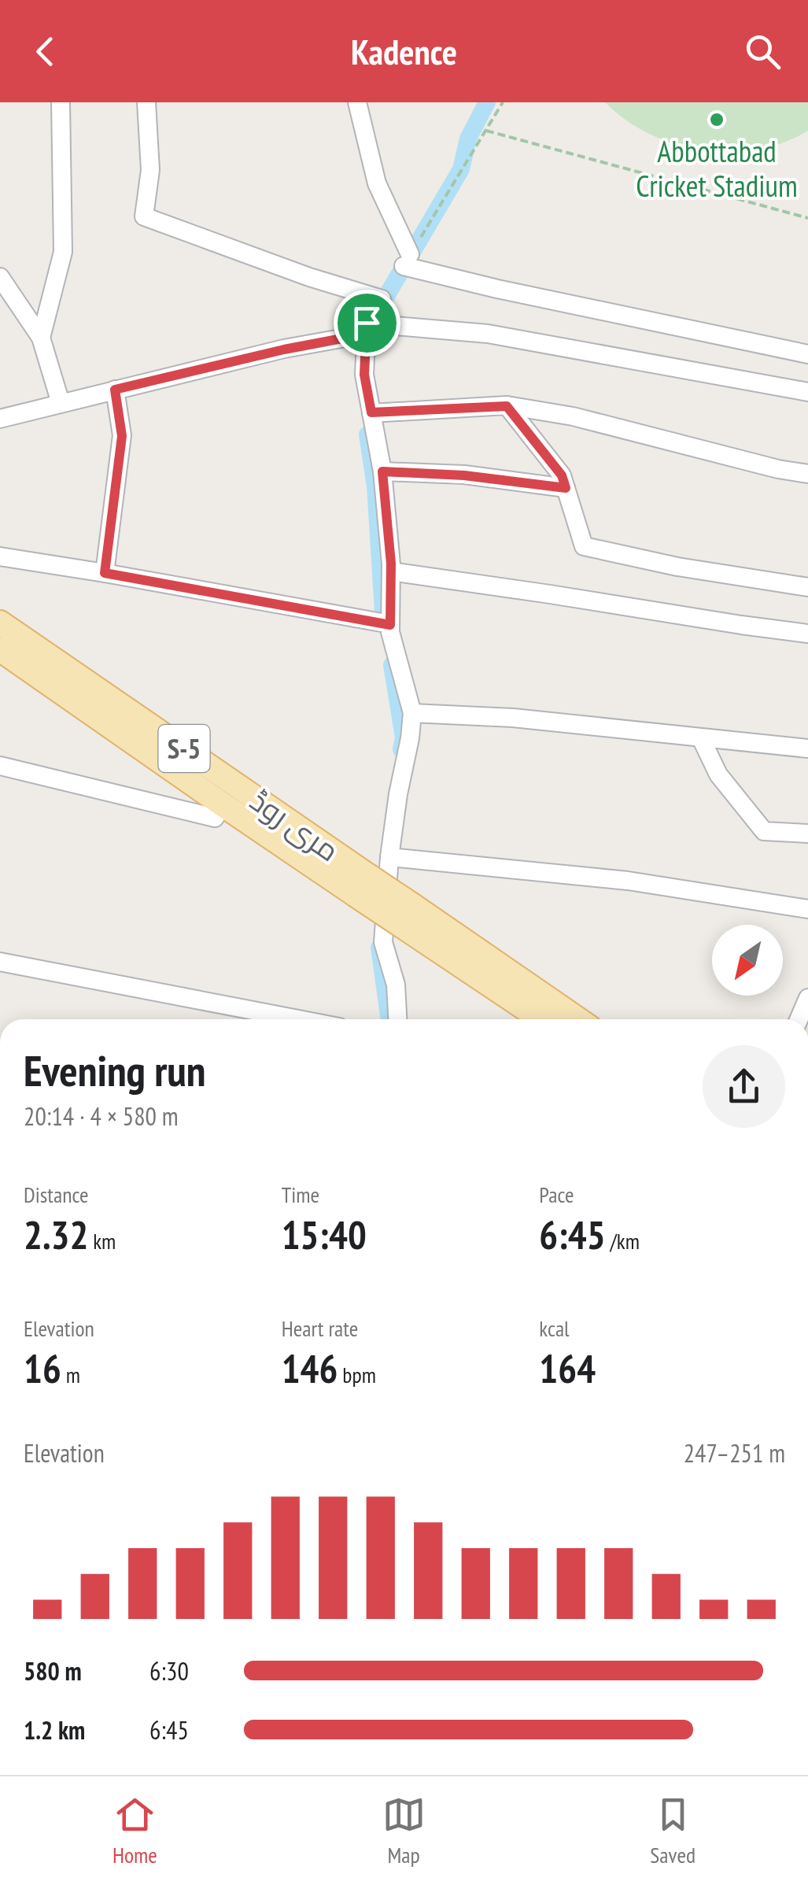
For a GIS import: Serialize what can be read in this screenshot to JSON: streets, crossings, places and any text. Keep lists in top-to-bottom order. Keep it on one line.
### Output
{"streets":{"main road":["S-5","مری روڈ"]},"places":["Abbottabad Cricket Stadium"],"north":"bottom left","page":{"header":"Kadence","heading":["Evening run","20:14 · 4 × 580 m"],"stats":[["Distance","2.32 km"],["Time","15:40"],["Pace","6:45 /km"],["Elevation","16 m"],["Heart rate","146 bpm"],["kcal","164"]],"chart":["Elevation","247–251 m"],"list":[{"name":"580 m","note":"6:30"},{"name":"1.2 km","note":"6:45"}],"tabs":["Home","Map","Saved"]}}
